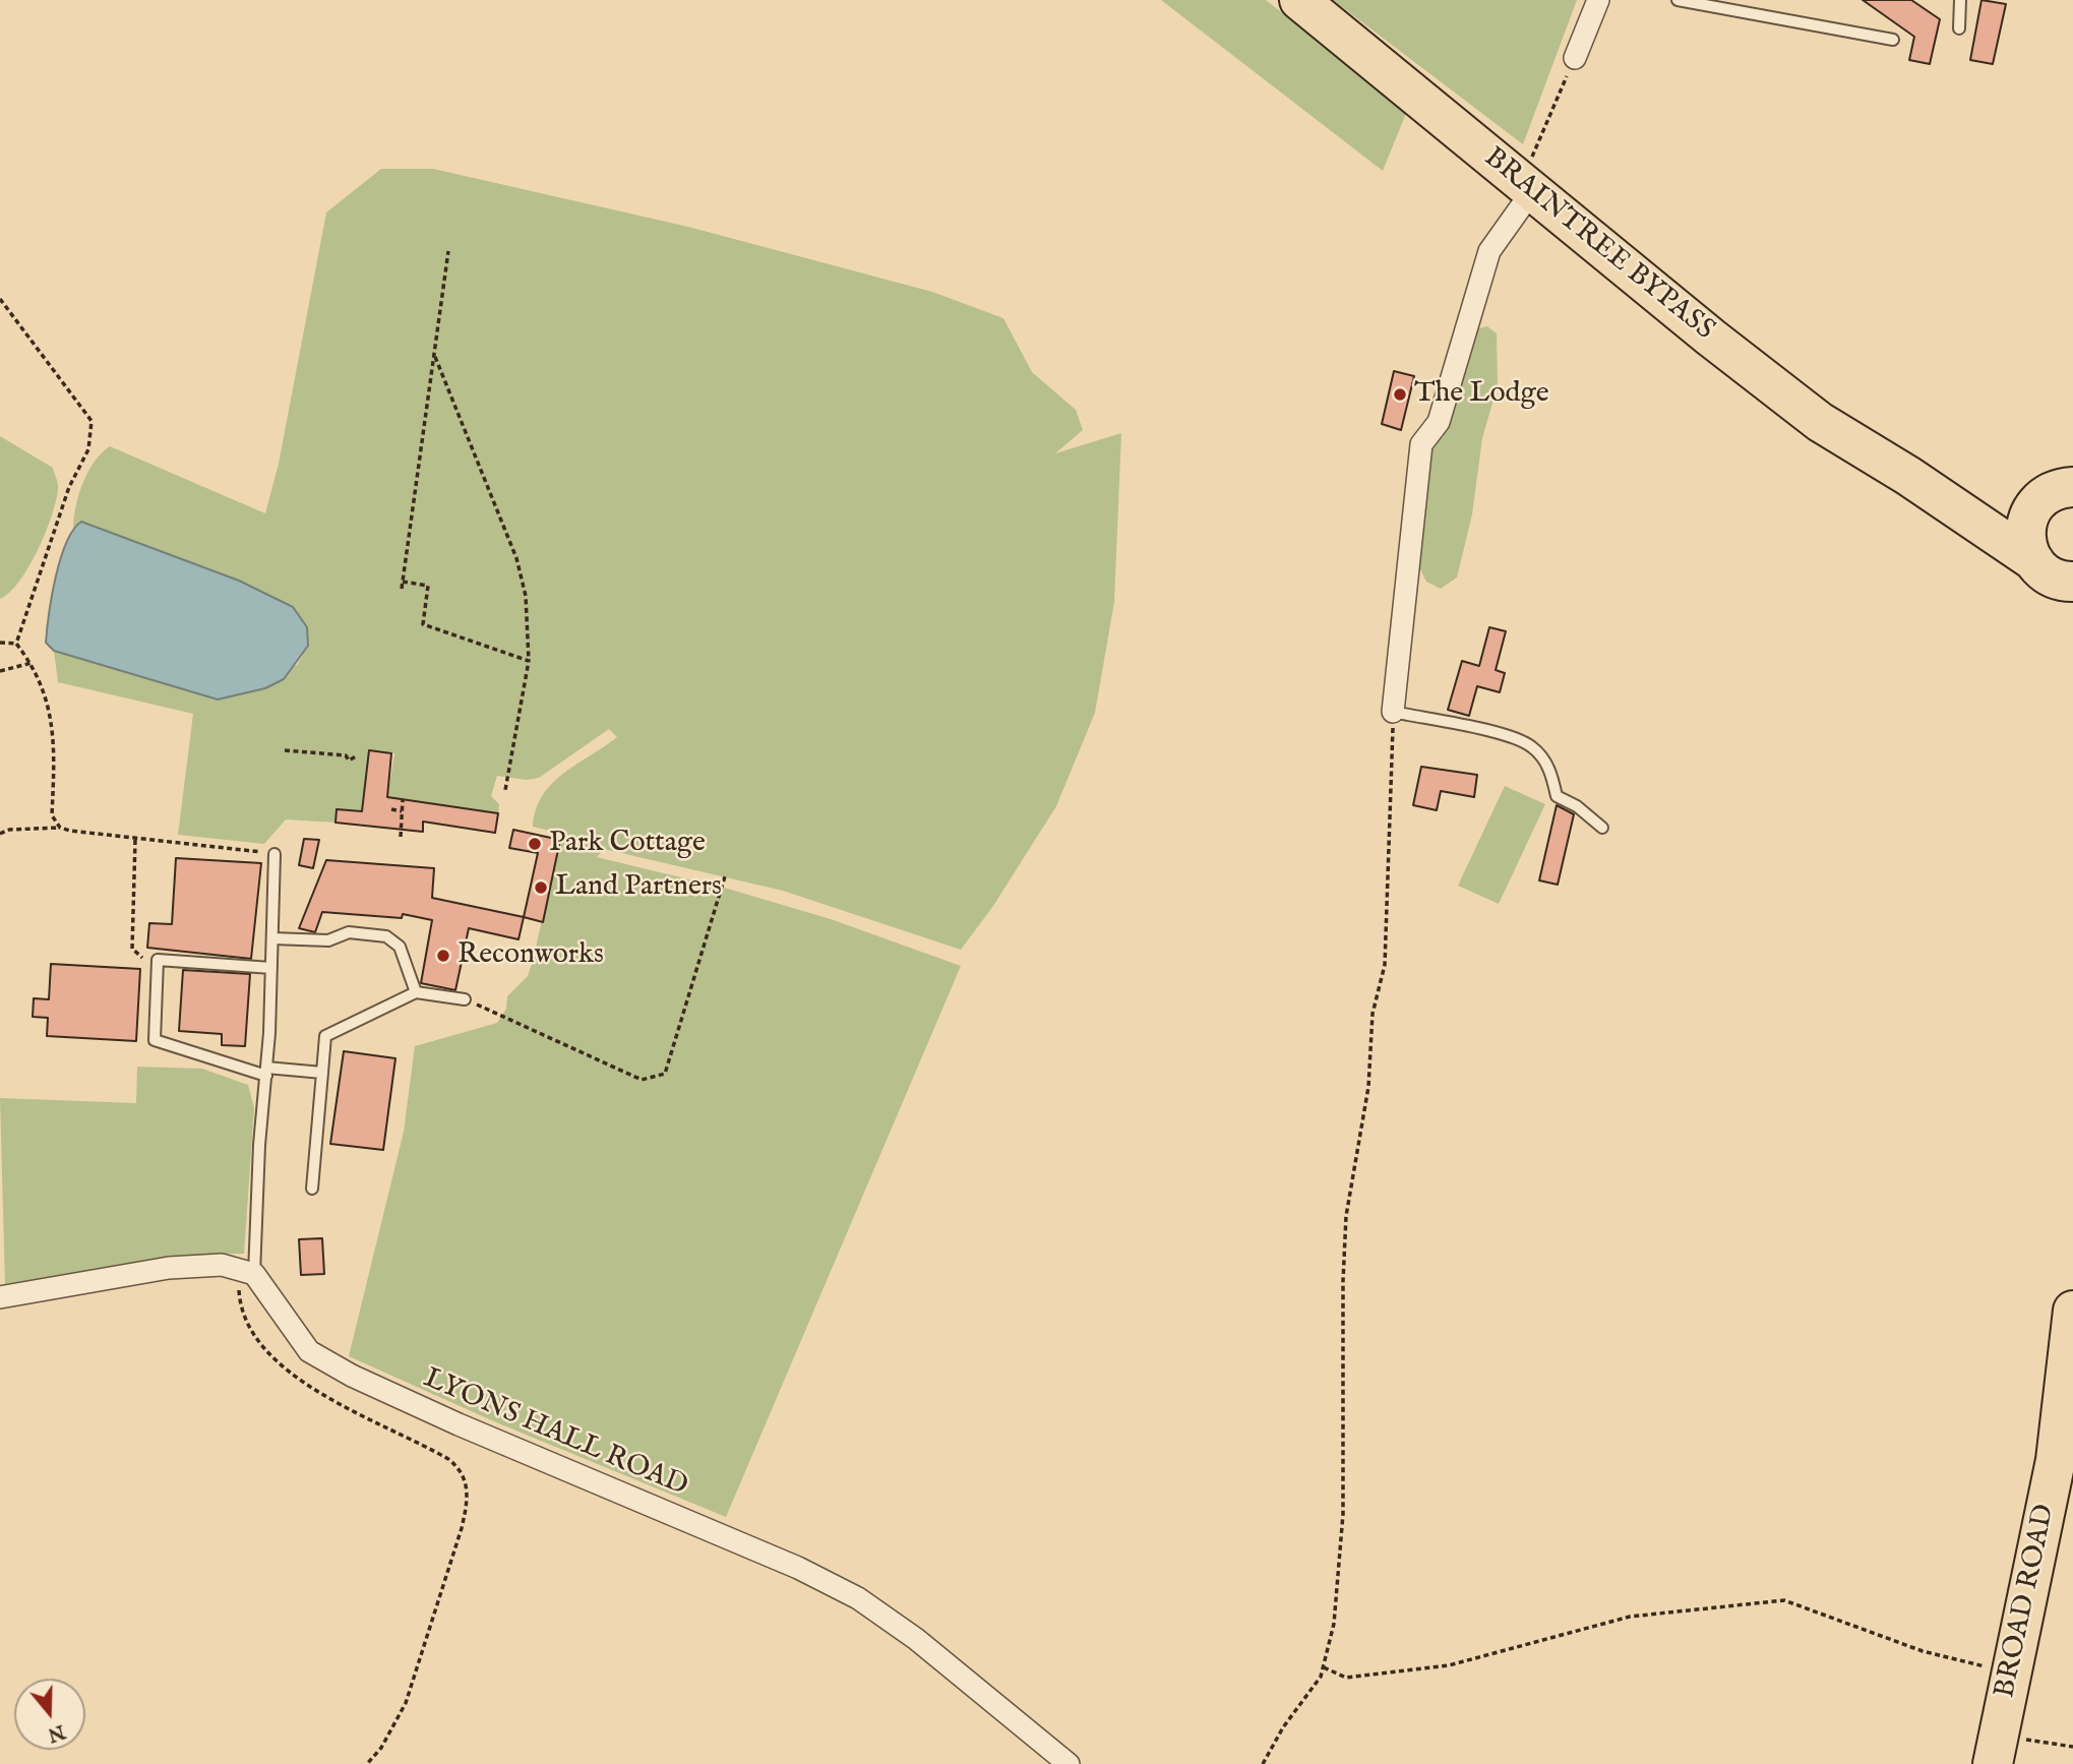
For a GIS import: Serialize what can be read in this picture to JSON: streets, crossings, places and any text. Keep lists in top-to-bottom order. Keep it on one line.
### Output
{"streets":{"highway":["BRAINTREE BYPASS","BROAD ROAD"],"street":["LYONS HALL ROAD"]},"places":["The Lodge","Park Cottage","Land Partners","Reconworks"],"north":"bottom"}
